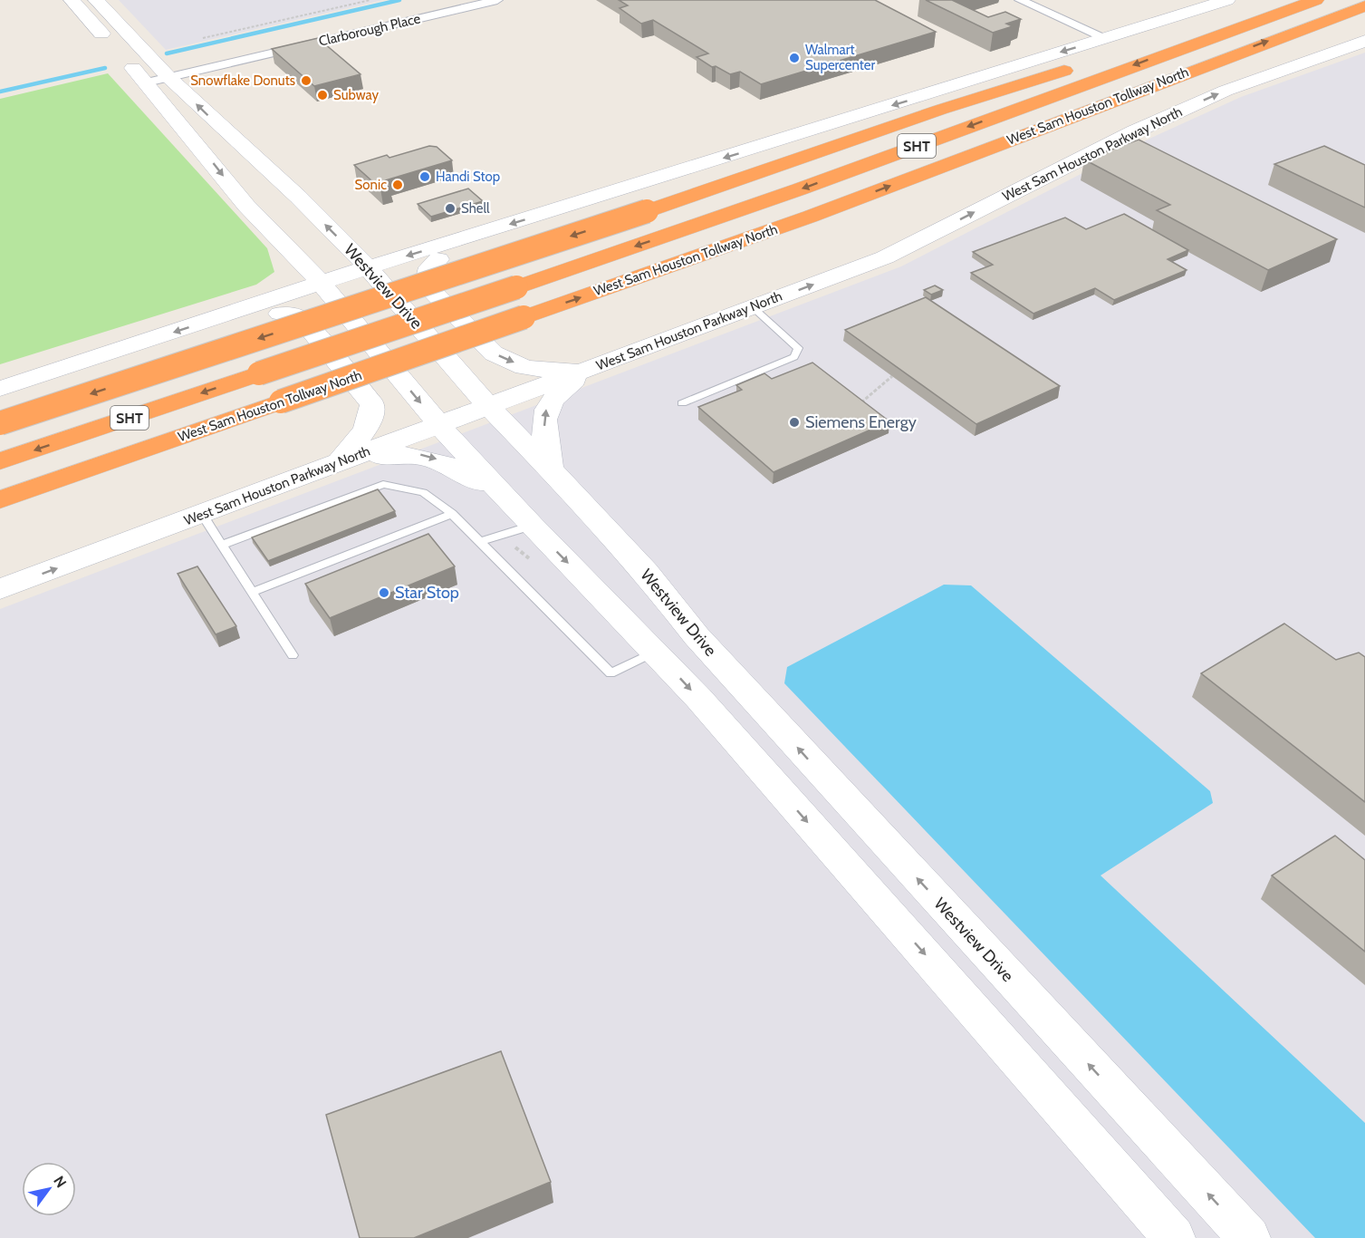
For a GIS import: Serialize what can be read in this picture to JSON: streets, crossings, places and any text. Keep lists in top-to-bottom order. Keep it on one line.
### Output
{"streets":{"highway":["West Sam Houston Tollway North","SHT"],"main road":["West Sam Houston Parkway North","Westview Drive"],"street":["Clarborough Place"]},"crossings":[["Clarborough Place","Westview Drive"],["West Sam Houston Parkway North","Westview Drive"]],"places":["Walmart Supercenter","Snowflake Donuts","Subway","Handi Stop","Sonic","Shell","Siemens Energy","Star Stop"],"north":"top right"}
